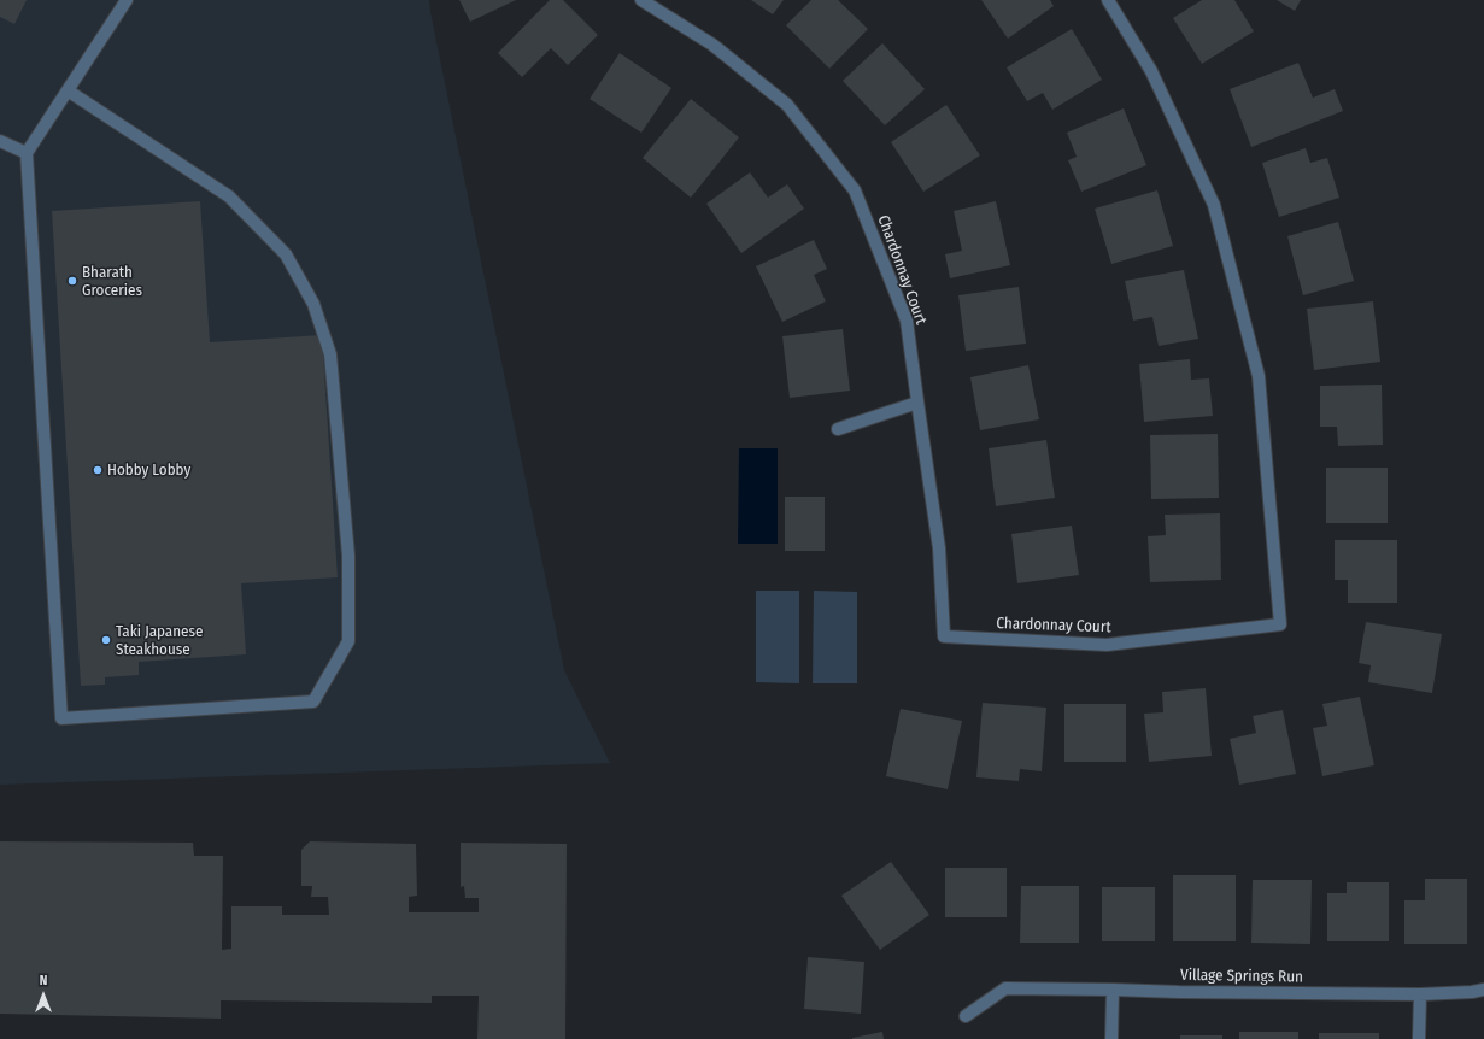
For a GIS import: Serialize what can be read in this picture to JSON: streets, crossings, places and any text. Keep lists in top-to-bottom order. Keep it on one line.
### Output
{"streets":{"street":["Chardonnay Court","Village Springs Run"]},"places":["Bharath Groceries","Hobby Lobby","Taki Japanese Steakhouse"],"north":"top"}
